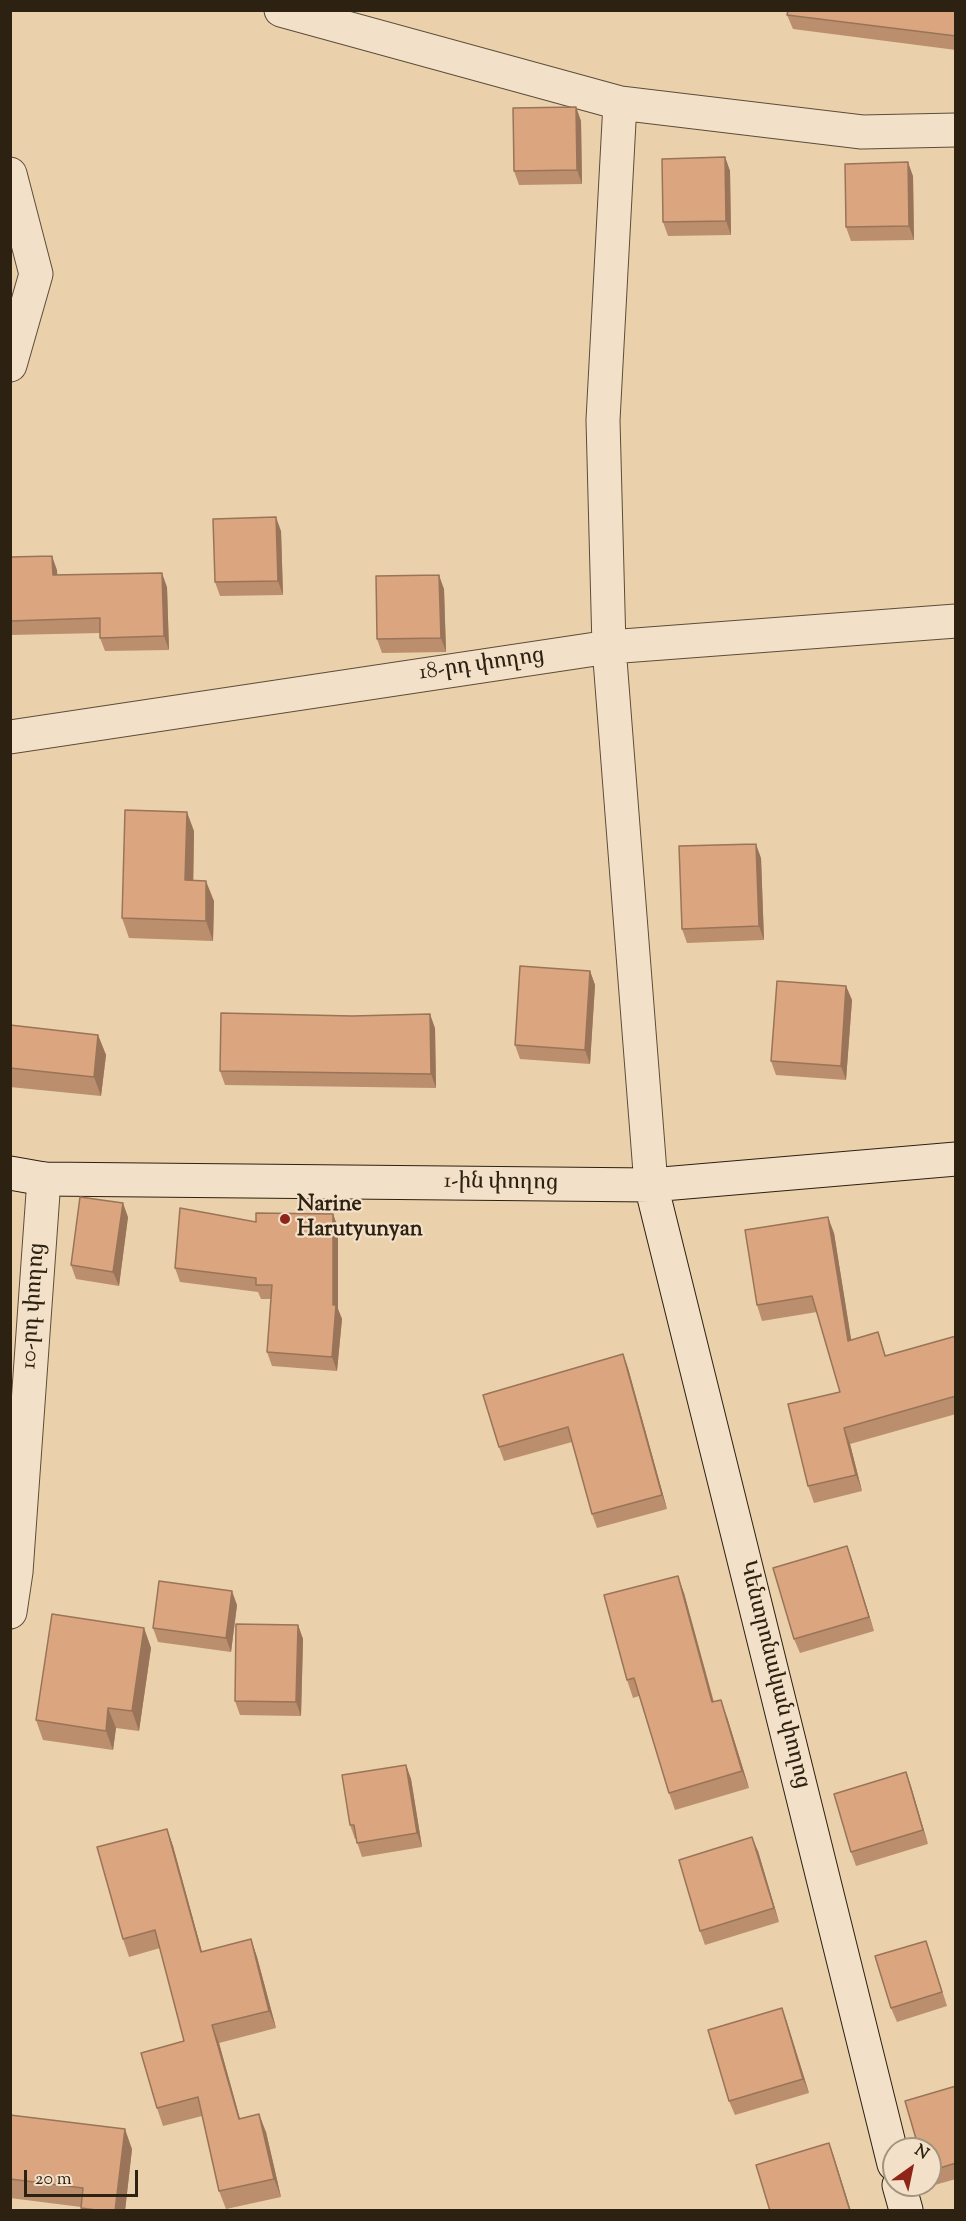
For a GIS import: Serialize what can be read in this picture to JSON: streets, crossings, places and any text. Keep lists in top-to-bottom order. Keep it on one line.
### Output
{"streets":{"street":["18-րդ փողոց","1-ին փողոց","10-րդ փողոց","Կենտրոնական փողոց"]},"crossings":[["18-րդ փողոց","Կենտրոնական փողոց"],["1-ին փողոց","10-րդ փողոց"],["1-ին փողոց","Կենտրոնական փողոց"]],"places":["Narine Harutyunyan"],"scale_bar":"20 m","north":"top right"}
